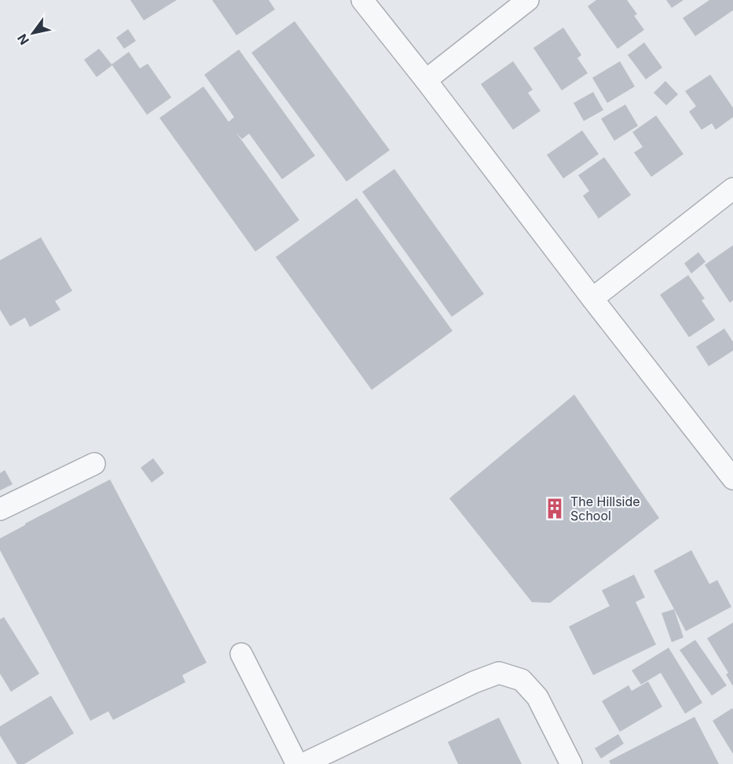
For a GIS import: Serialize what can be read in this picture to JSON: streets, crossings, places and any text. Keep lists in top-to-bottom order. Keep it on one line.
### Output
{"places":{"building":["The Hillside School"]},"north":"bottom left"}
